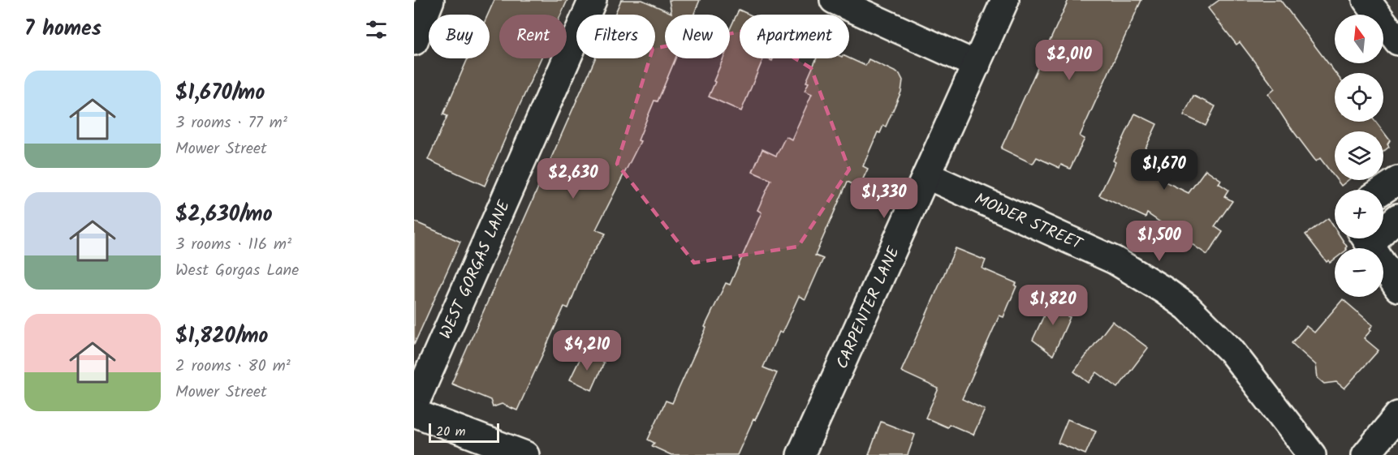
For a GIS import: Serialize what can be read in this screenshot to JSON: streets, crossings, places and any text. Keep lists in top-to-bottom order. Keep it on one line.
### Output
{"streets":{"street":["MOWER STREET","WEST GORGAS LANE","CARPENTER LANE"]},"crossings":[["MOWER STREET","CARPENTER LANE"]],"scale_bar":"20 m","north":"top","page":{"heading":"7 homes","map_buttons":["+","−"],"chip":["Buy","Rent","Filters","New","Apartment"],"price":["$2,010","$1,670","$2,630","$1,330","$1,500","$1,820","$4,210"],"list":[{"name":"$1,670/mo","note":"3 rooms · 77 m² · Mower Street"},{"name":"$2,630/mo","note":"3 rooms · 116 m² · West Gorgas Lane"},{"name":"$1,820/mo","note":"2 rooms · 80 m² · Mower Street"}],"scale":"20 m"}}
